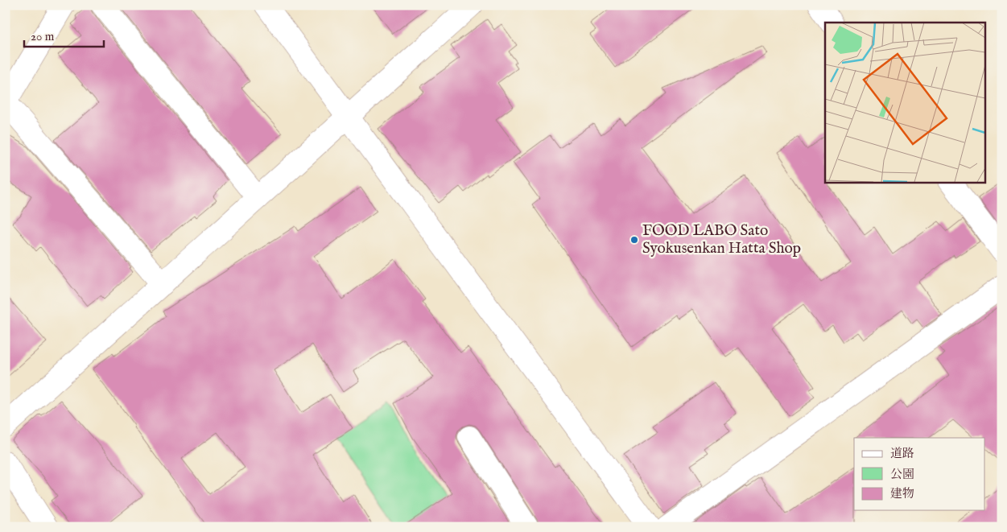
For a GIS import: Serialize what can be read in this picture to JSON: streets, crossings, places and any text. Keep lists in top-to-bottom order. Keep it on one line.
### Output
{"places":["FOOD LABO Sato Syokusenkan Hatta Shop"],"legend":["道路","公園","建物"],"scale_bar":"20 m"}
